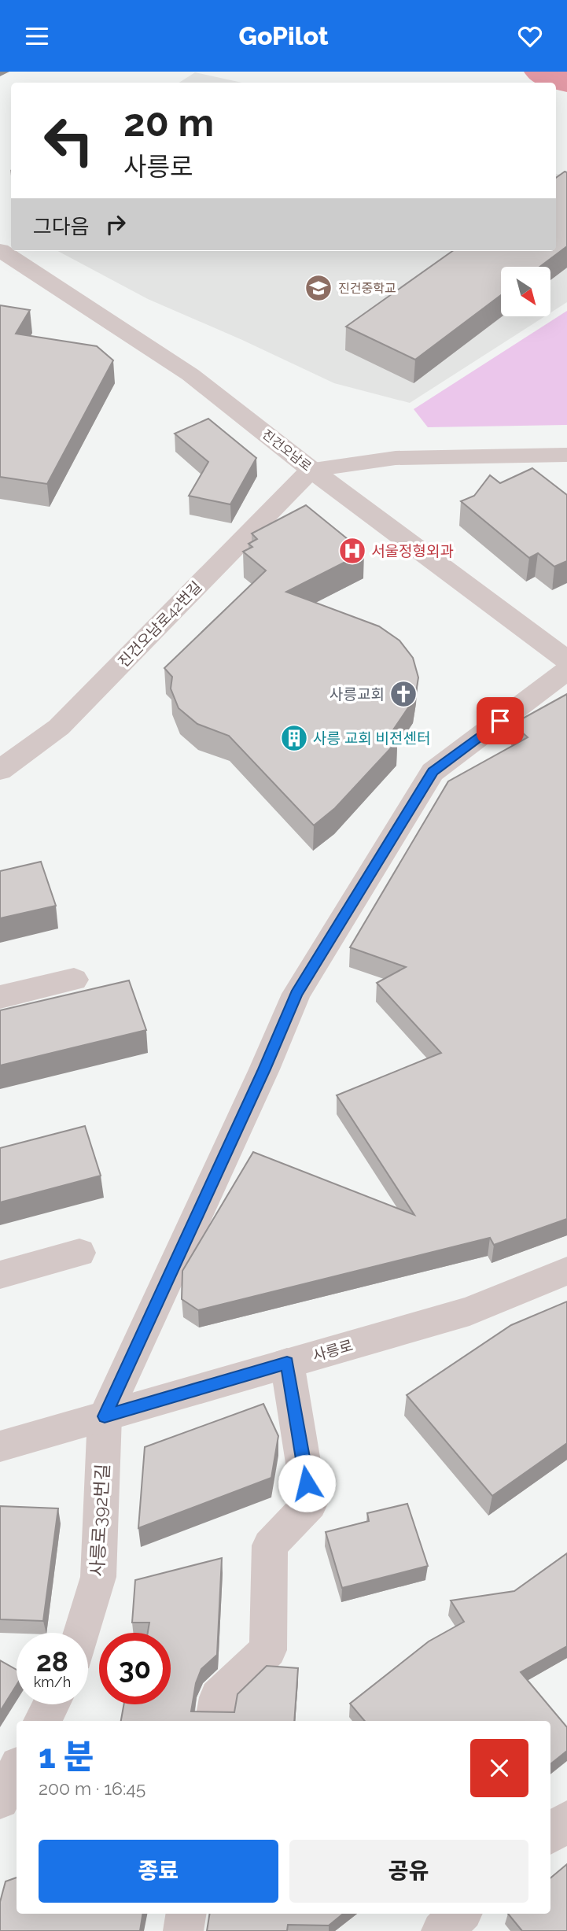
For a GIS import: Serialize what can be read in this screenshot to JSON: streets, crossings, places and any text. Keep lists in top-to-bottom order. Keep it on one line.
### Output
{"streets":{"street":["진건오남로","진건오남로42번길","사릉로","사릉로392번길"]},"crossings":[["진건오남로","진건오남로42번길"],["사릉로","사릉로392번길"]],"places":{"school or university":["진건중학교"],"hospital":["서울정형외과"],"church":["사릉교회"],"building":["사릉 교회 비전센터"]},"north":"bottom right","page":{"header":"GoPilot","turn":["20 m","사릉로"],"then":"그다음","speed":"28 km/h","limit":"30","heading":["1 분","200 m · 16:45"],"buttons":["종료","공유"]}}
